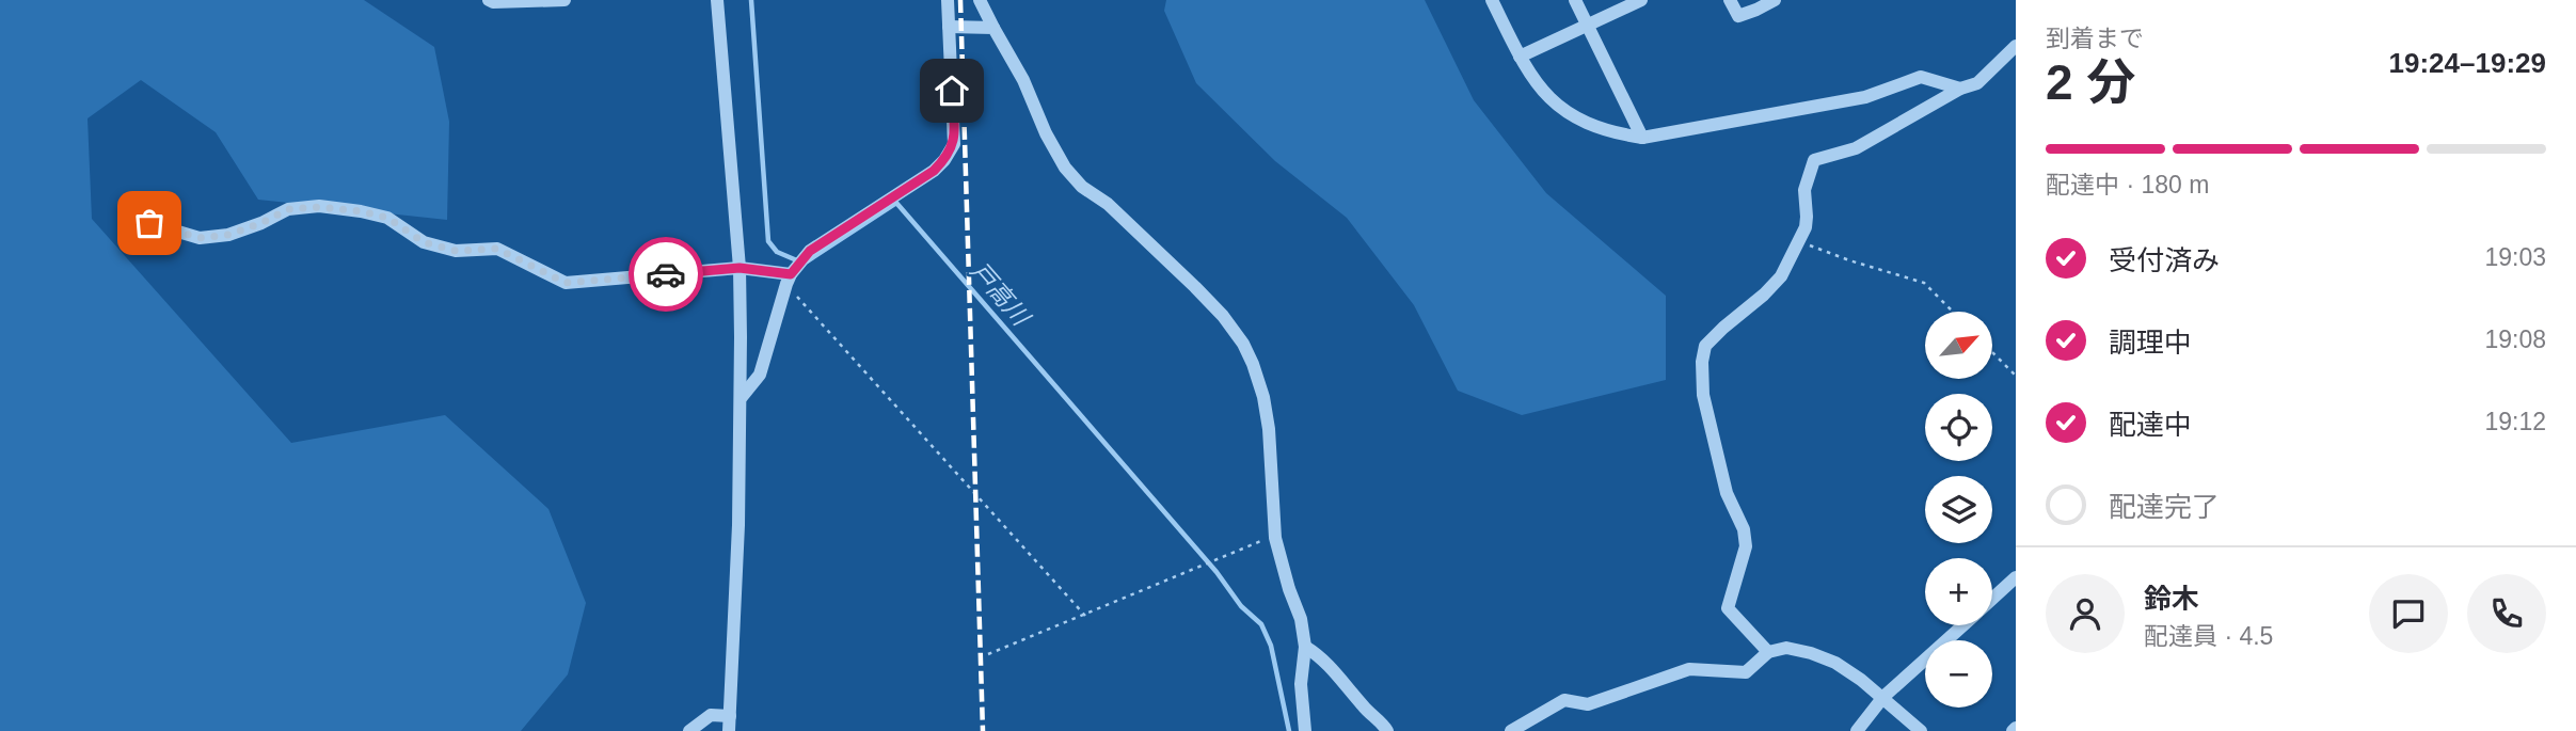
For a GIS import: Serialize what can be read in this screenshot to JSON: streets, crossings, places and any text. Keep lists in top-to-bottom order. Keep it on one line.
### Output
{"water":["戸高川"],"north":"top right","page":{"heading":["2 分","到着まで","19:24–19:29"],"panel":["鈴木","配達員 · 4.5"],"bar":"配達中 · 180 m","list":[["受付済み","19:03"],["調理中","19:08"],["配達中","19:12"],"配達完了"],"map_buttons":["+","−"]}}
